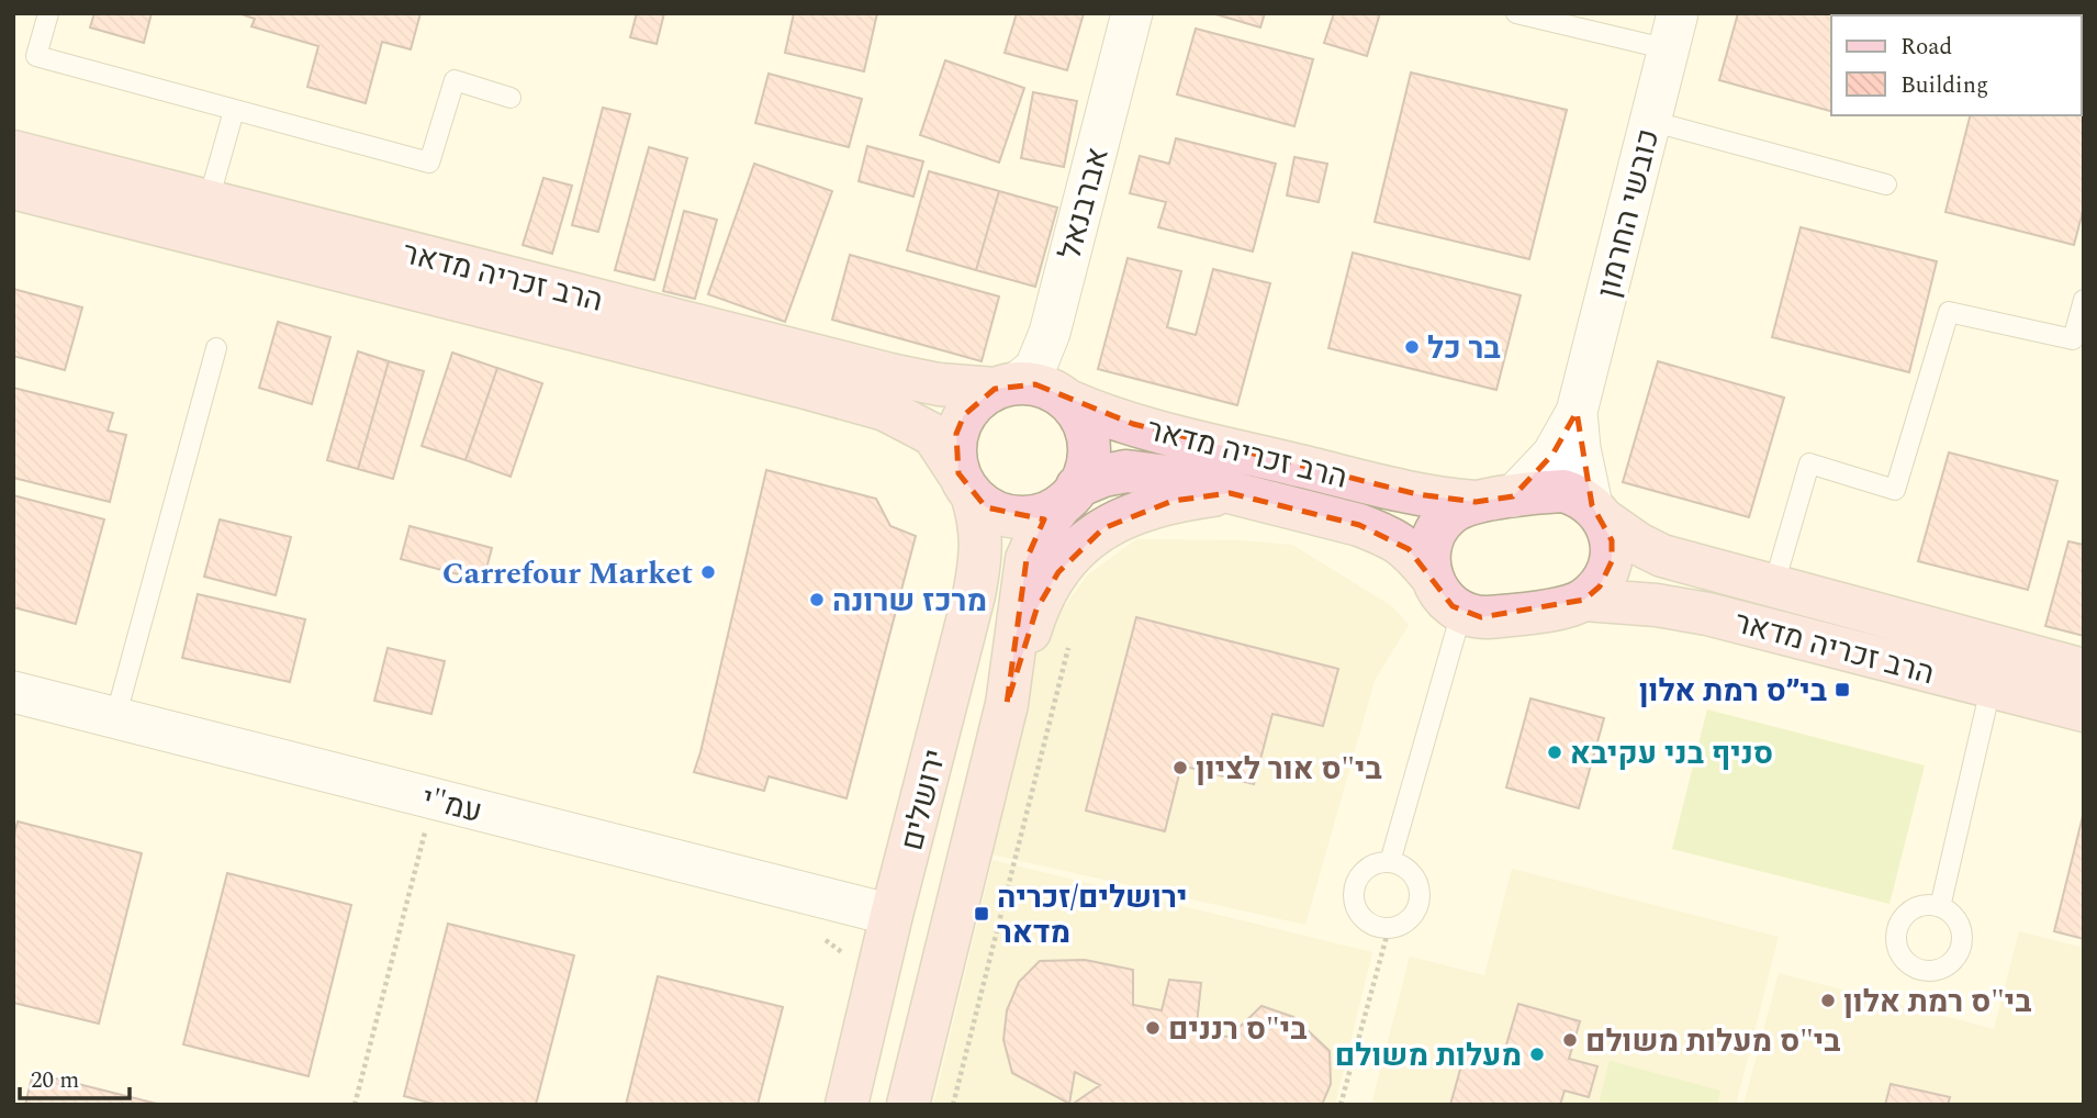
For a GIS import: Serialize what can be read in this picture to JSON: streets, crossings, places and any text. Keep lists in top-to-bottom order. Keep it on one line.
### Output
{"streets":{"street":["אברבנאל","כובשי החרמון","הרב זכריה מדאר","ירושלים","עמ\"י"]},"crossings":[["אברבנאל","הרב זכריה מדאר"],["אברבנאל","ירושלים"],["כובשי החרמון","הרב זכריה מדאר"],["הרב זכריה מדאר","ירושלים"],["ירושלים","עמ\"י"]],"places":{"other":["בר כל","Carrefour Market","מרכז שרונה","סניף בני עקיבא","בי\"ס אור לציון","בי\"ס רמת אלון","בי\"ס רננים","בי\"ס מעלות משולם","מעלות משולם"],"transit":["בי״ס רמת אלון","ירושלים/זכריה מדאר"]},"legend":["Road","Building"],"scale_bar":"20 m"}
